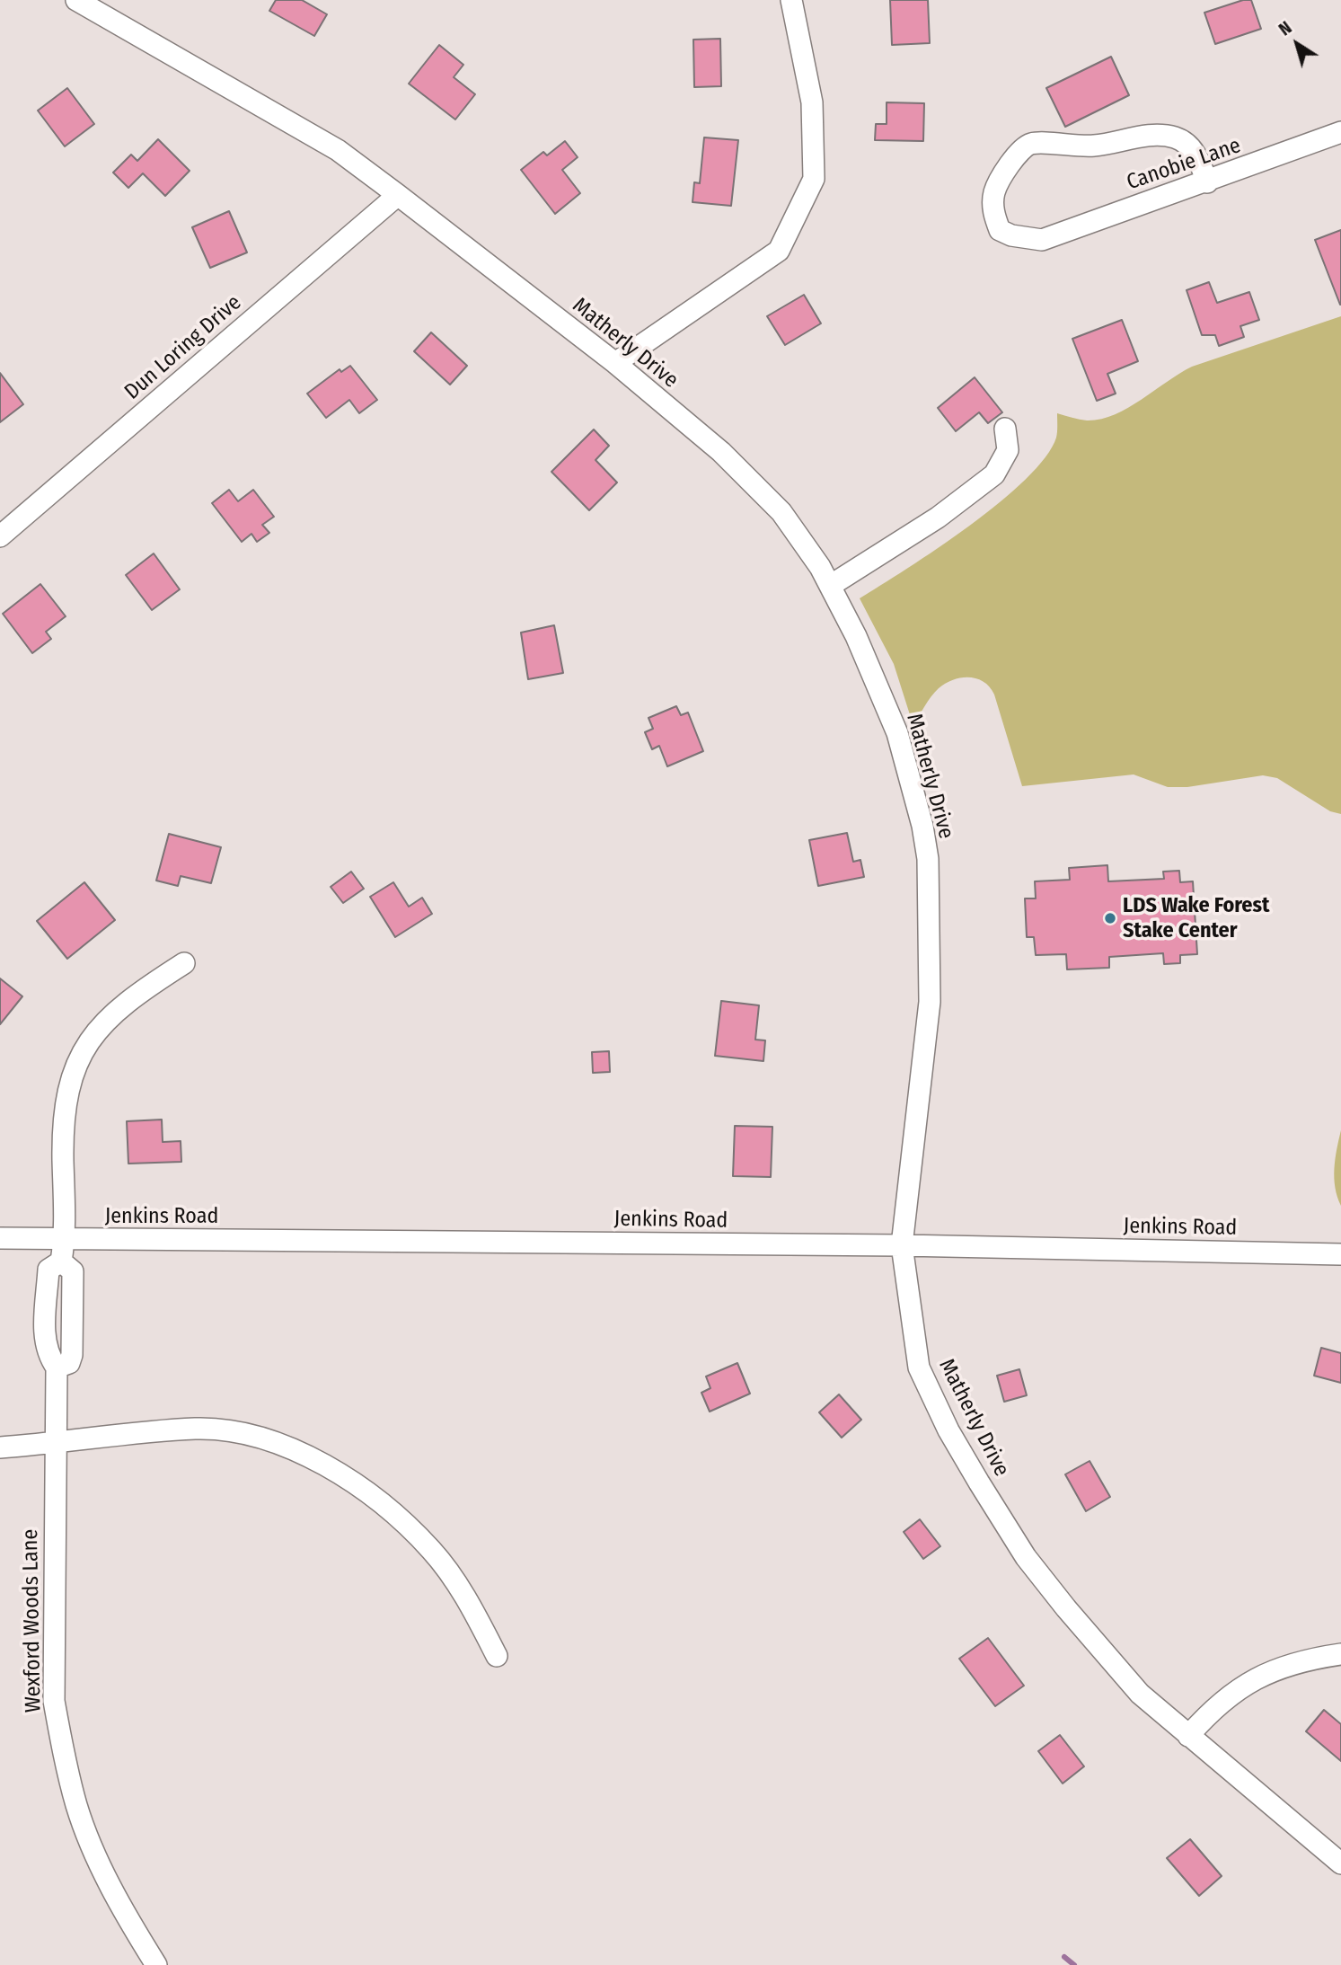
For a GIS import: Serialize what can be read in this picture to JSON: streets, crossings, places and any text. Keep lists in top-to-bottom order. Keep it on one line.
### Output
{"streets":{"street":["Canobie Lane","Matherly Drive","Dun Loring Drive","Jenkins Road","Wexford Woods Lane"]},"crossings":[["Matherly Drive","Dun Loring Drive"],["Matherly Drive","Jenkins Road"],["Jenkins Road","Wexford Woods Lane"]],"places":["LDS Wake Forest Stake Center"],"north":"top left"}
